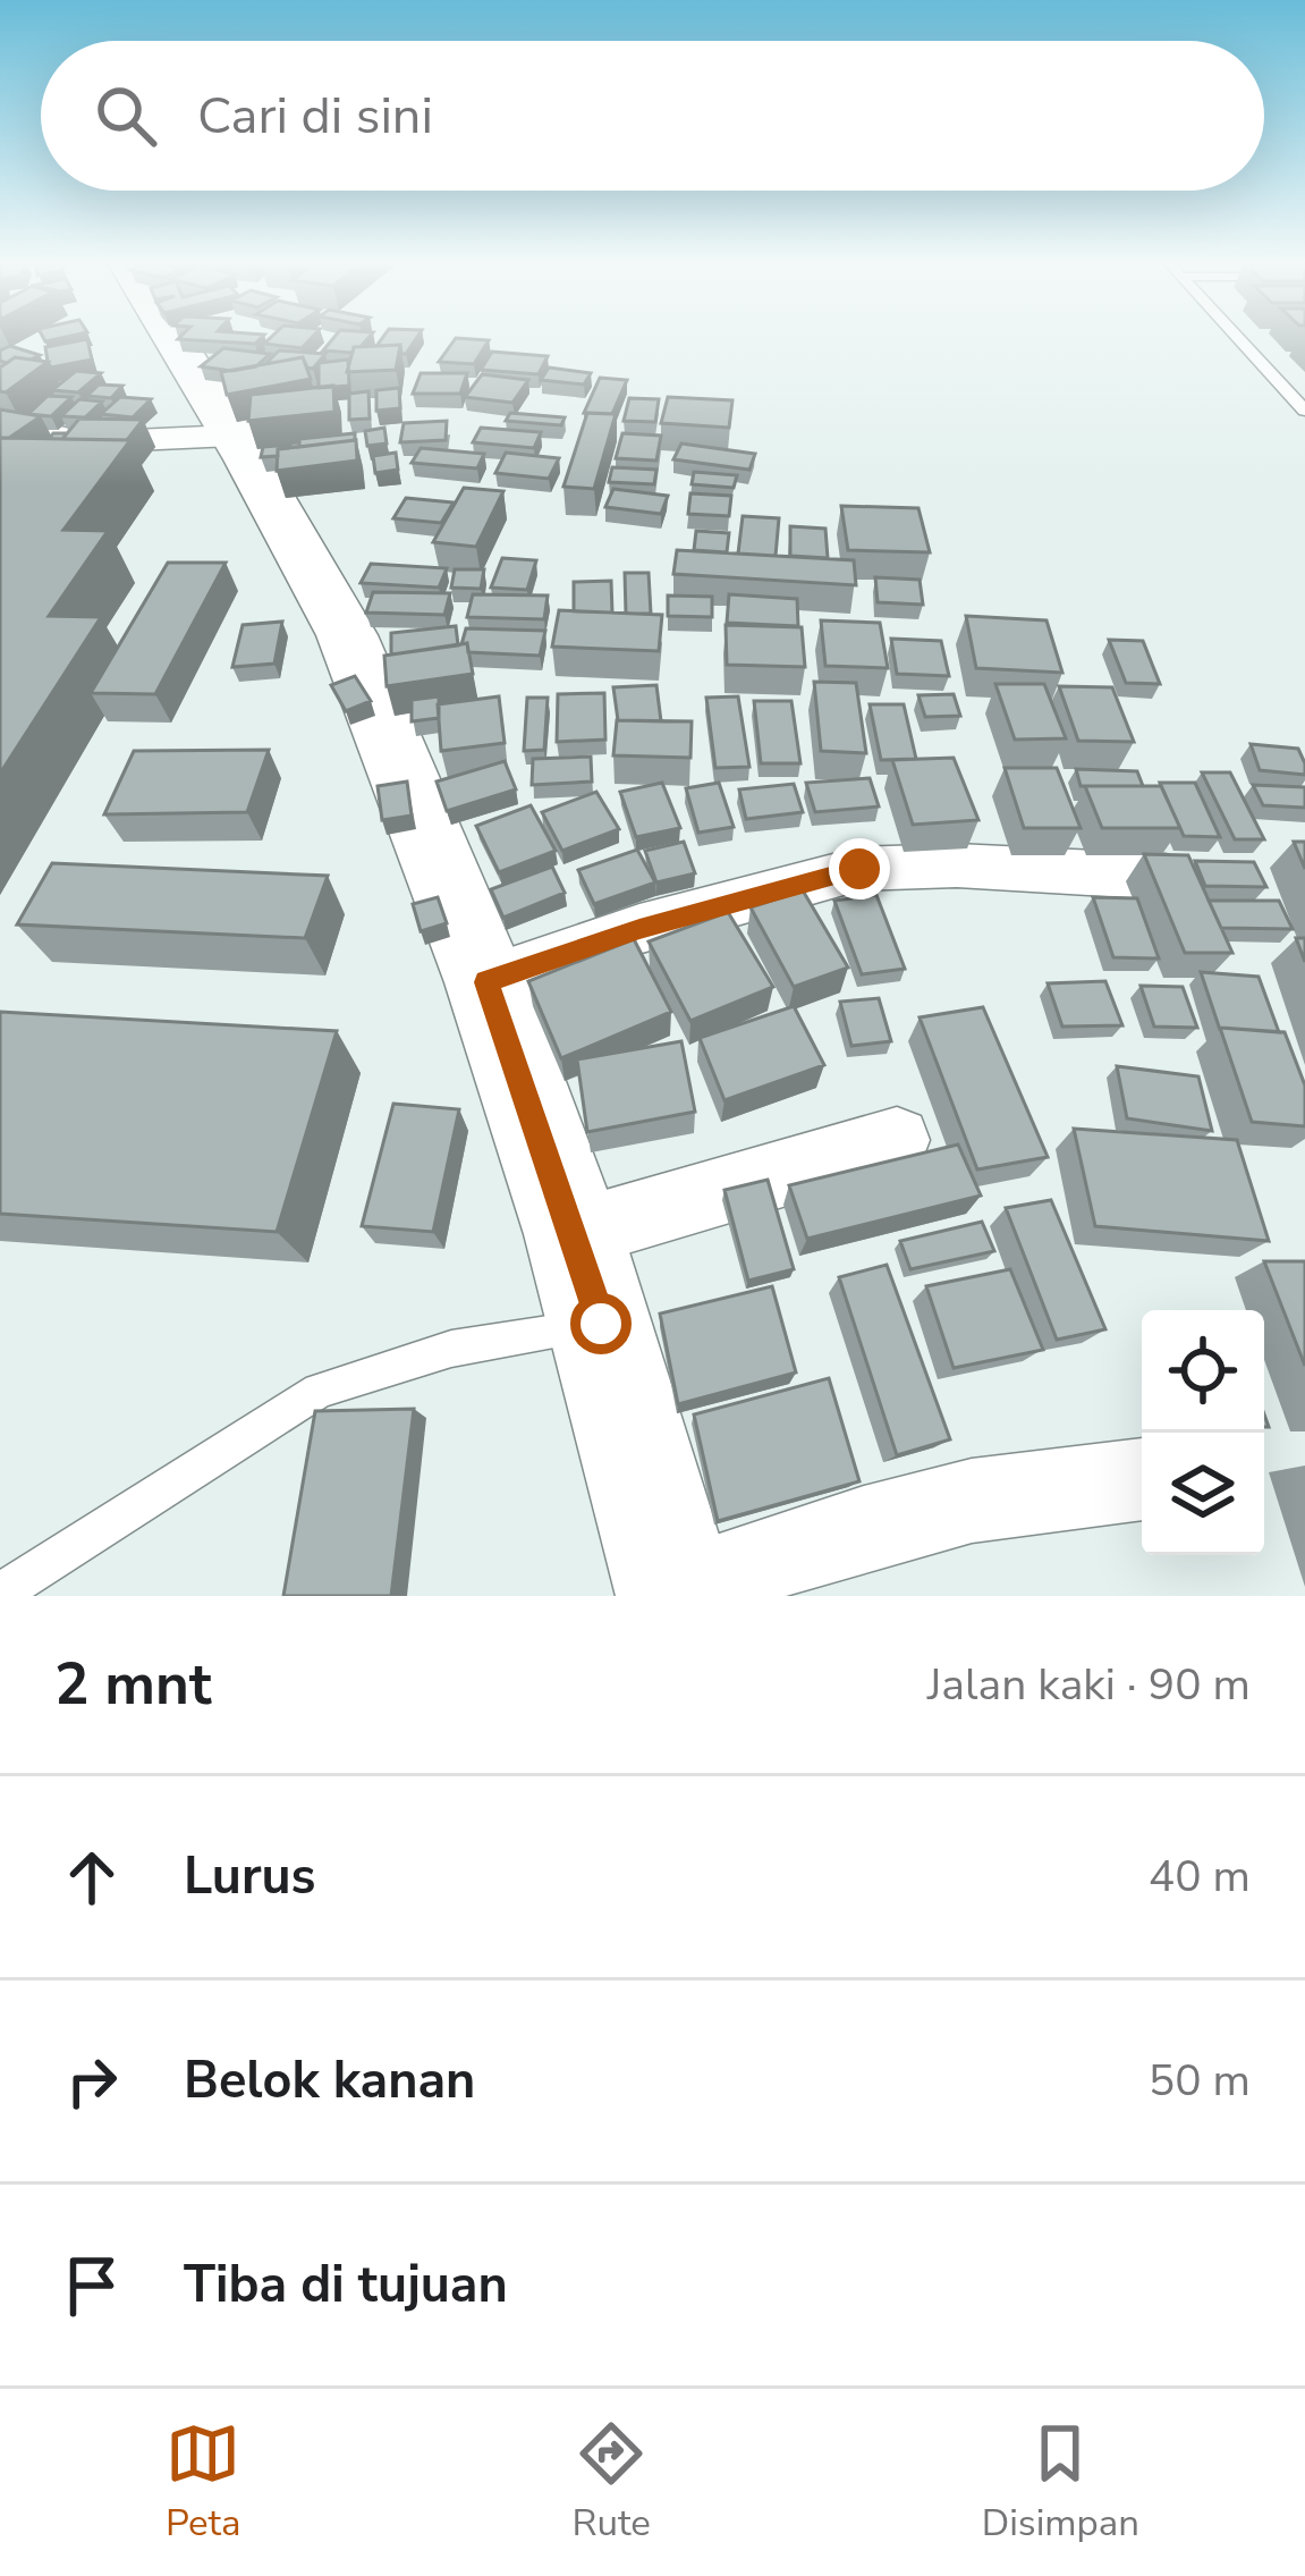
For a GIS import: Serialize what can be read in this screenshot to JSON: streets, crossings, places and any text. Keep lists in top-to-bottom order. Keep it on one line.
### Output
{"page":{"search":"Cari di sini","heading":["2 mnt","Jalan kaki · 90 m"],"list":[["Lurus","40 m"],["Belok kanan","50 m"],"Tiba di tujuan"],"nav":["Peta","Rute","Disimpan"]}}
